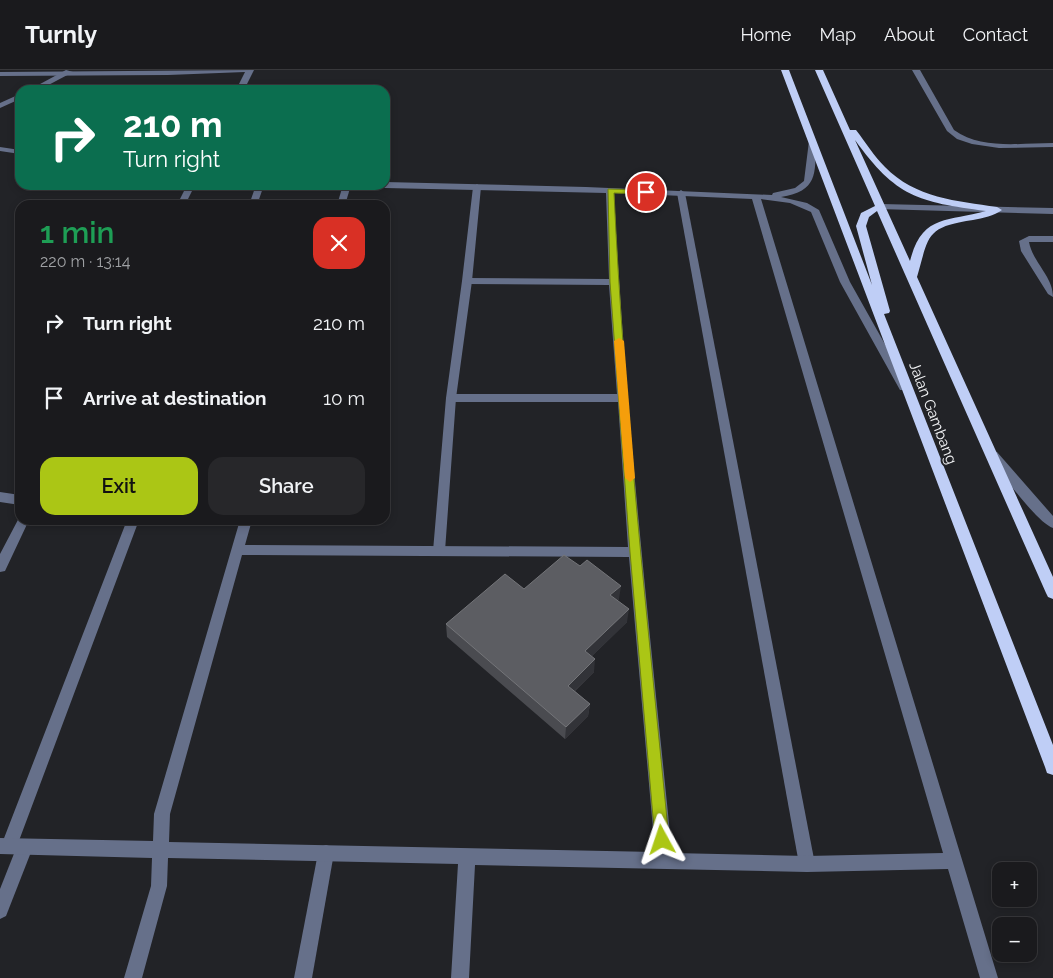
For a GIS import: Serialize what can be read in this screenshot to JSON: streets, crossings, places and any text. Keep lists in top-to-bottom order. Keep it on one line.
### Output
{"streets":{"highway":["Jalan Gambang"]},"page":{"header":"Turnly","nav":["Home","Map","About","Contact"],"turn":["210 m","Turn right"],"heading":["1 min","220 m · 13:14"],"list":[{"name":"Turn right","value":"210 m"},{"name":"Arrive at destination","value":"10 m"}],"buttons":["Exit","Share"],"map_buttons":["+","−"]}}
